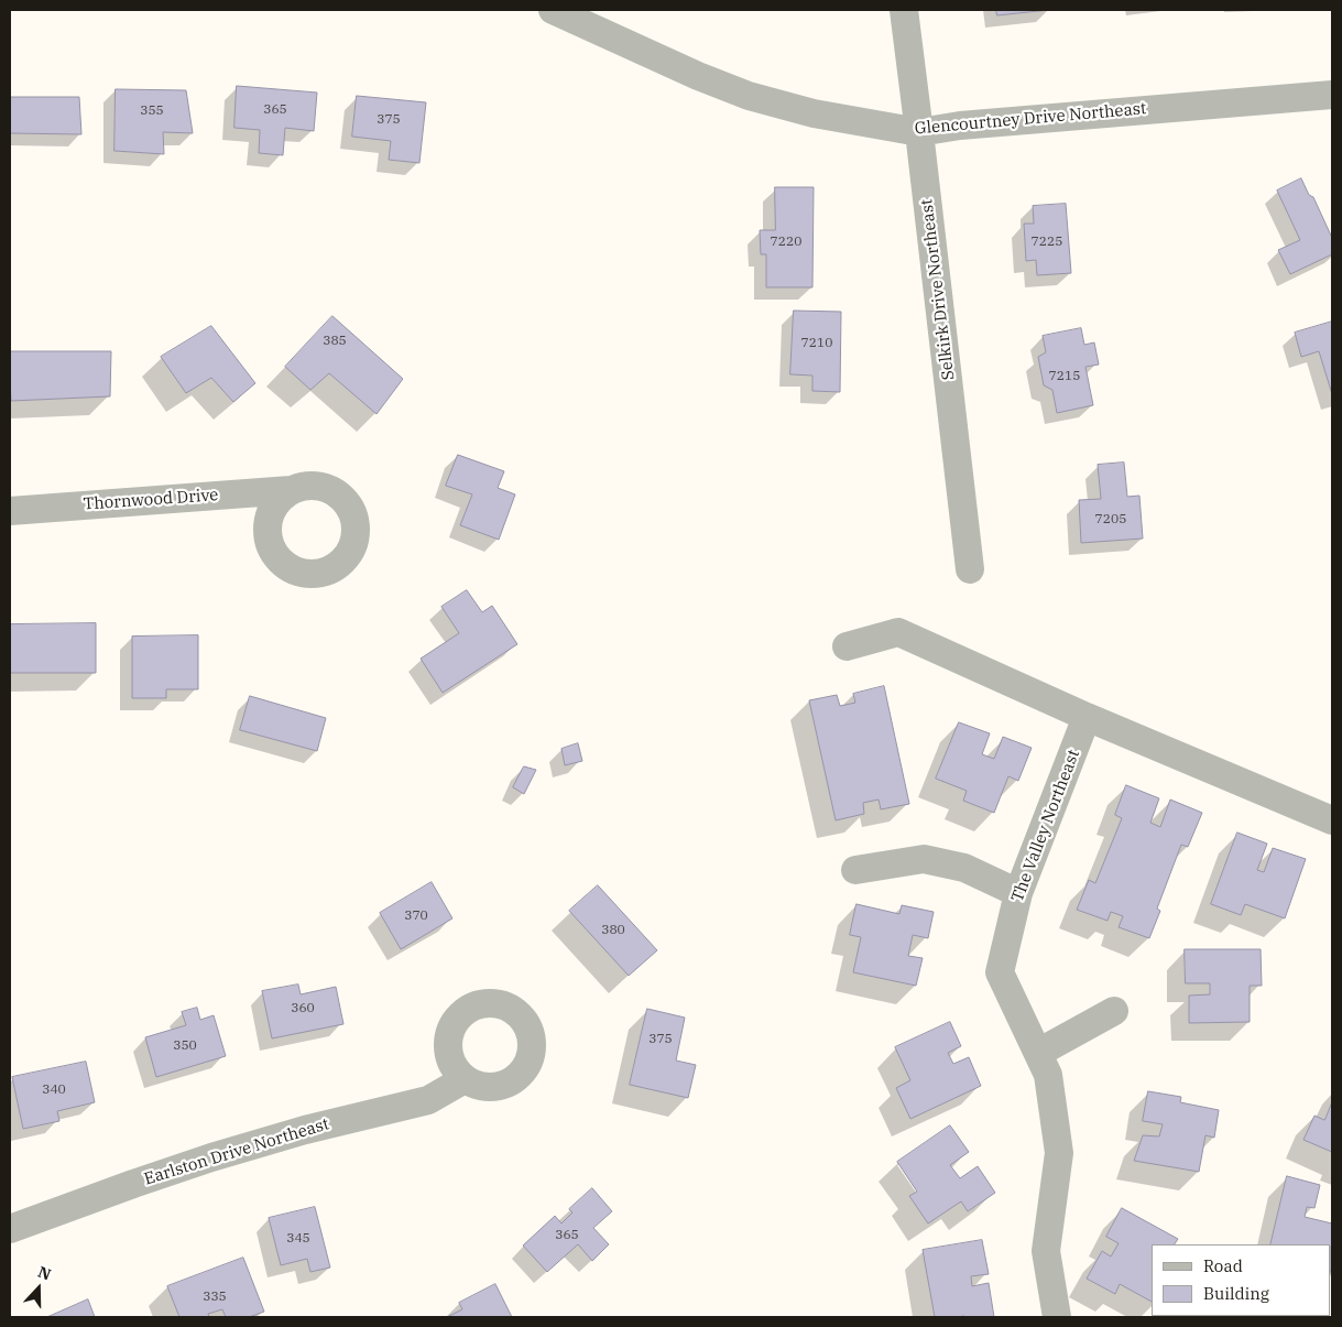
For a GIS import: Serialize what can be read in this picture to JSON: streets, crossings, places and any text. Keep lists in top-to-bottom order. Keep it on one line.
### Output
{"streets":{"street":["Glencourtney Drive Northeast","Selkirk Drive Northeast","Thornwood Drive","The Valley Northeast","Earlston Drive Northeast"]},"crossings":[["Glencourtney Drive Northeast","Selkirk Drive Northeast"]],"house_numbers":["365","355","375","7220","7225","385","7210","7215","7205","370","380","360","375","350","340","365","345","335"],"legend":["Road","Building"],"north":"top"}
